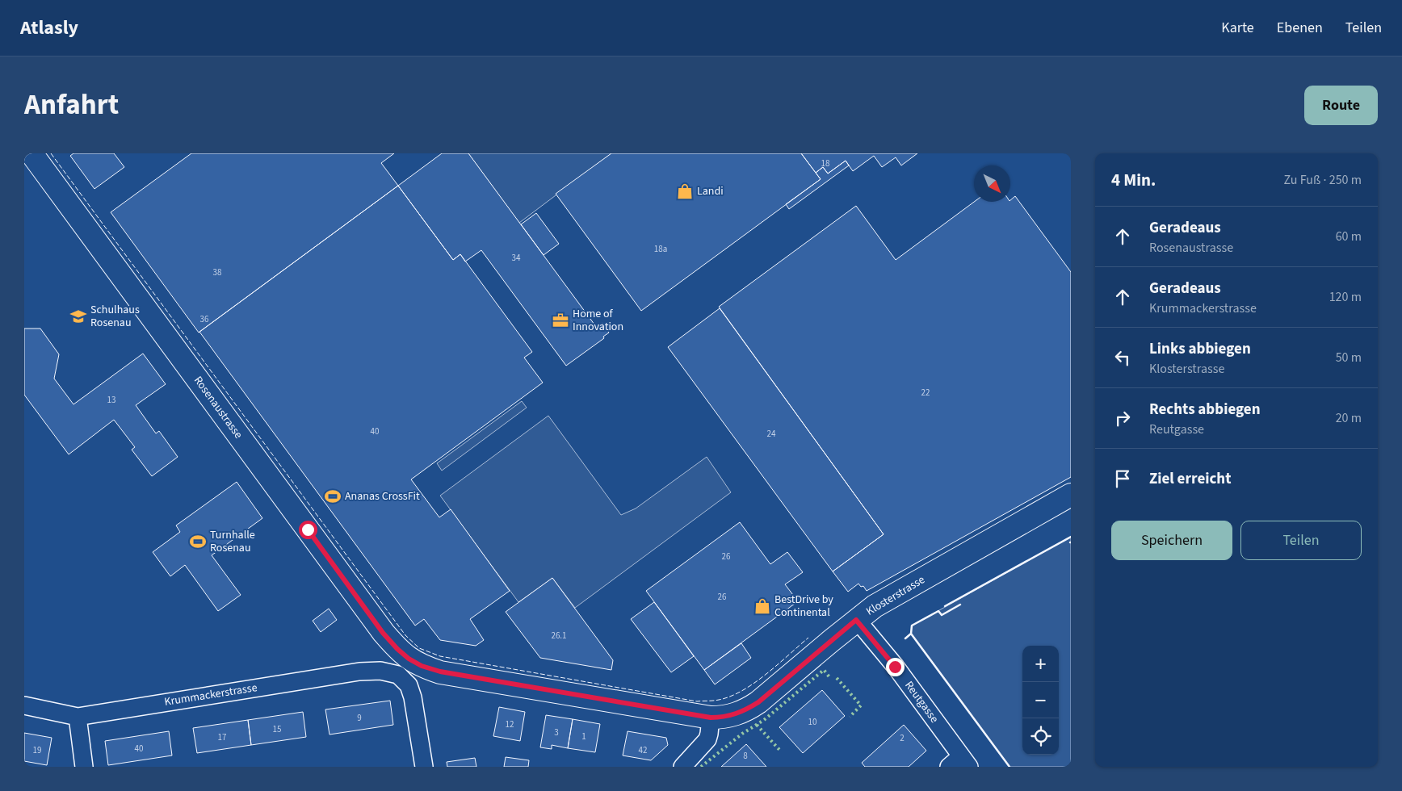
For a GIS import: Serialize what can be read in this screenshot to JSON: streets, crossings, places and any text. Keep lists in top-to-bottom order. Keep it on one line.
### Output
{"streets":{"street":["Rosenaustrasse","Klosterstrasse","Krummackerstrasse","Reutgasse"]},"crossings":[["Rosenaustrasse","Krummackerstrasse"],["Klosterstrasse","Krummackerstrasse"],["Klosterstrasse","Reutgasse"]],"places":{"shop":["Landi","BestDrive by Continental"],"school or university":["Schulhaus Rosenau"],"office":["Home of Innovation"],"sports":["Ananas CrossFit","Turnhalle Rosenau"]},"house_numbers":["18","18a","34","38","36","22","13","40","24","26","26","26.1","9","10","12","15","3","1","17","2","40","19","42","8"],"north":"bottom right","page":{"header":"Atlasly","nav":["Karte","Ebenen","Teilen"],"title":"Anfahrt","buttons":["Route",["Speichern","Teilen"]],"heading":["4 Min.","Zu Fuß · 250 m"],"list":[["Geradeaus","Rosenaustrasse","60 m"],["Geradeaus","Krummackerstrasse","120 m"],["Links abbiegen","Klosterstrasse","50 m"],["Rechts abbiegen","Reutgasse","20 m"],"Ziel erreicht"],"map_buttons":["+","−"]}}
